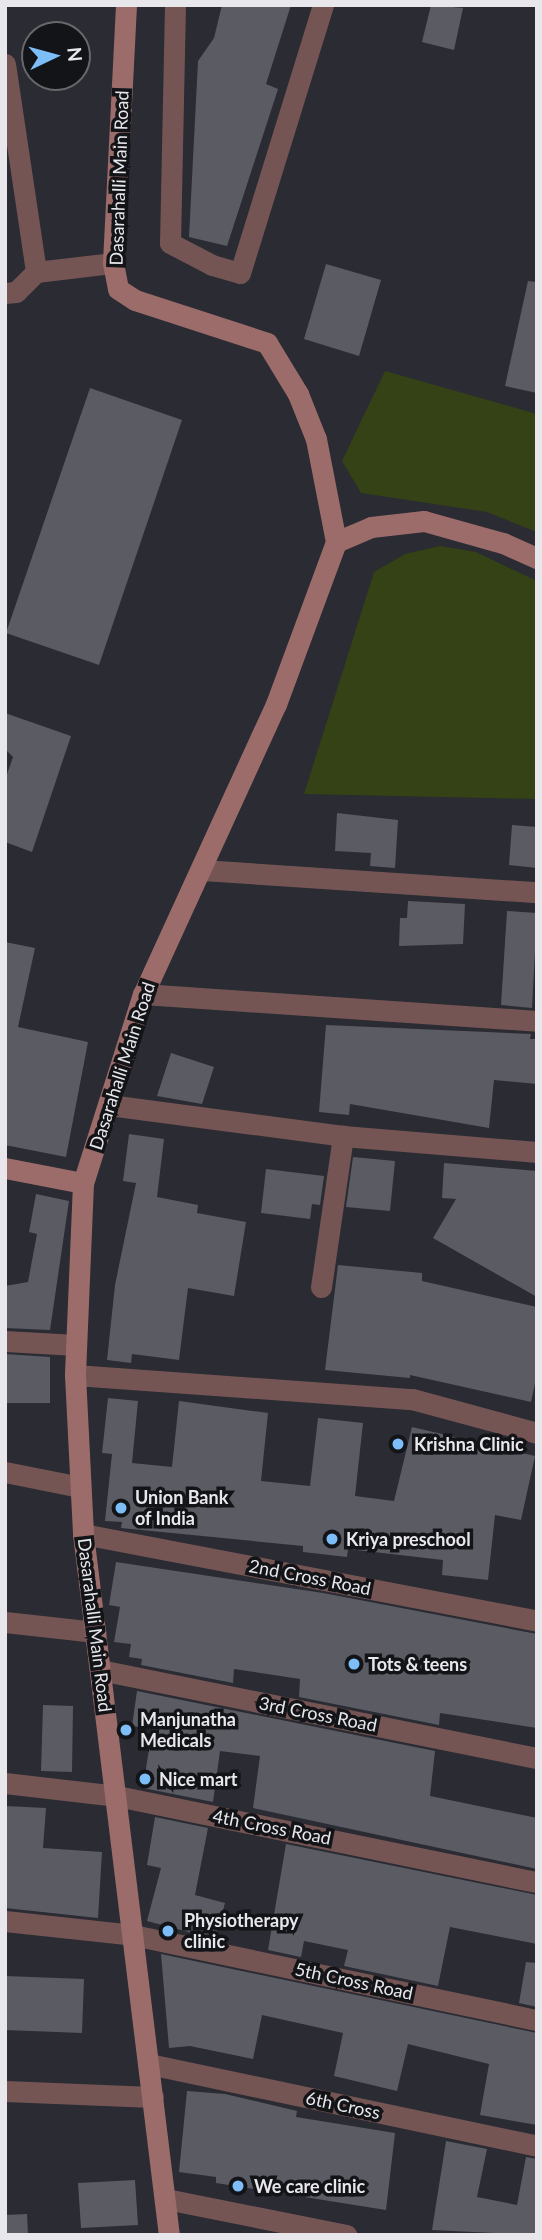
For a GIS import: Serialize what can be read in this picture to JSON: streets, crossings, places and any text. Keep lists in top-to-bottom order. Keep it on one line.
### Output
{"streets":{"street":["Dasarahalli Main Road","2nd Cross Road","3rd Cross Road","4th Cross Road","5th Cross Road","6th Cross"]},"crossings":[["Dasarahalli Main Road","2nd Cross Road"],["Dasarahalli Main Road","3rd Cross Road"],["Dasarahalli Main Road","4th Cross Road"],["Dasarahalli Main Road","5th Cross Road"],["Dasarahalli Main Road","6th Cross"]],"places":["Krishna Clinic","Union Bank of India","Kriya preschool","Tots & teens","Manjunatha Medicals","Nice mart","Physiotherapy clinic","We care clinic"],"north":"right"}
